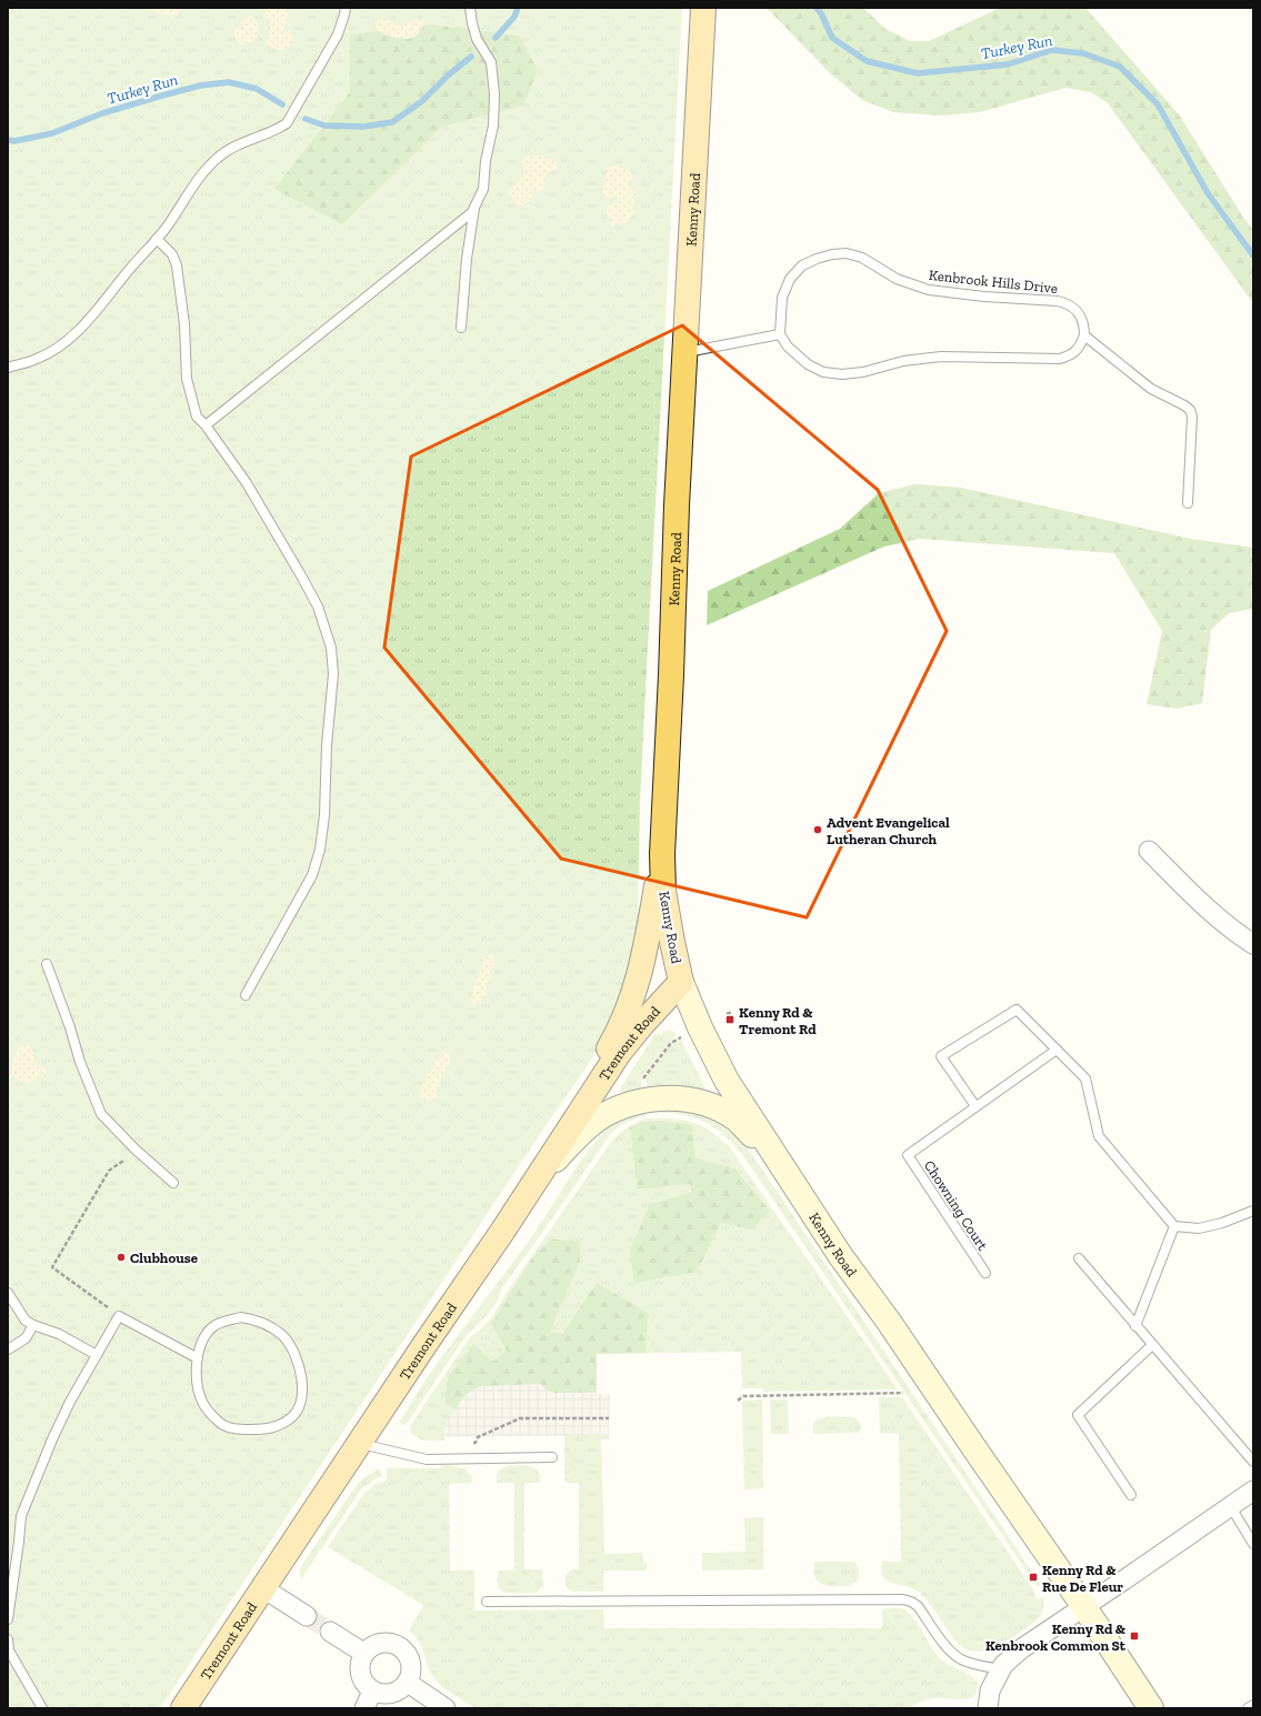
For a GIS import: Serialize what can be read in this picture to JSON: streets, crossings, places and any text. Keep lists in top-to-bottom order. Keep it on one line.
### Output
{"streets":{"main road":["Kenny Road","Tremont Road"],"lane":["Kenbrook Hills Drive","Chowning Court"]},"crossings":[["Kenny Road","Tremont Road"]],"water":["Turkey Run"],"places":{"other":["Advent Evangelical Lutheran Church","Clubhouse"],"transit":["Kenny Rd & Tremont Rd","Kenny Rd & Rue De Fleur","Kenny Rd & Kenbrook Common St"]}}
